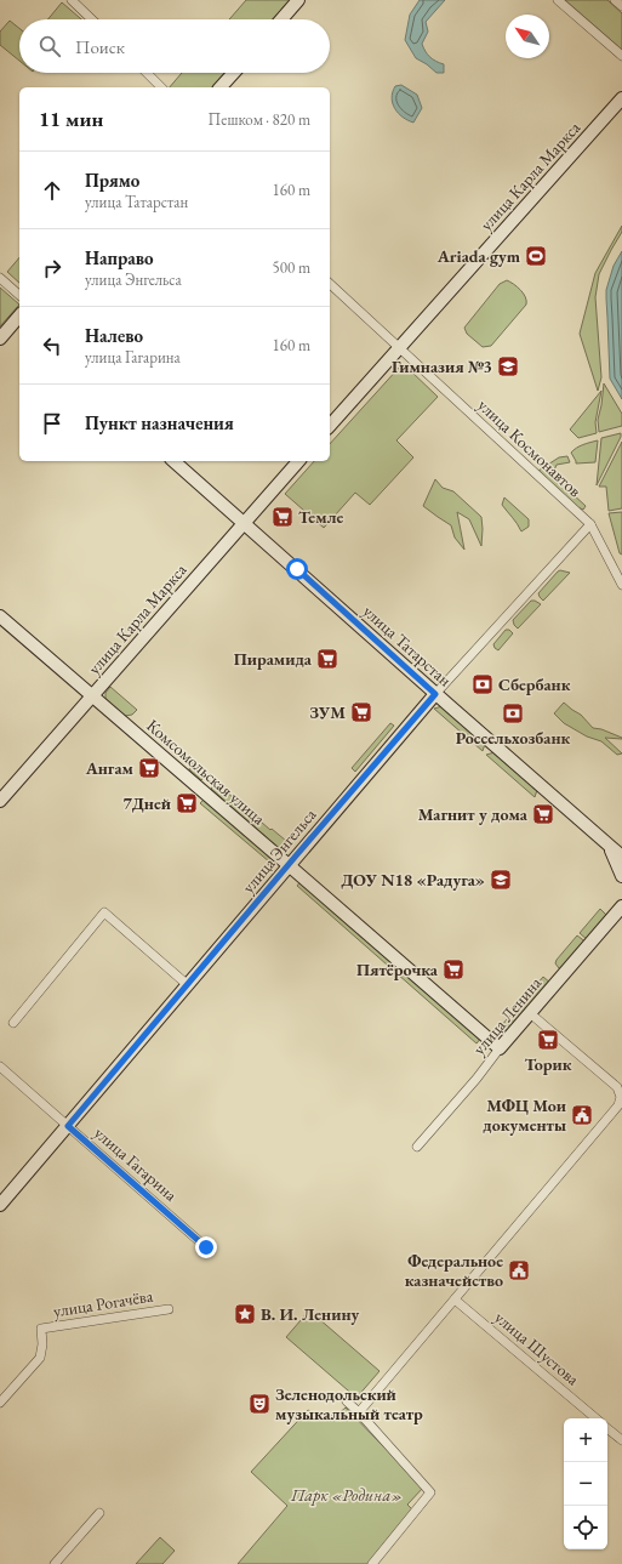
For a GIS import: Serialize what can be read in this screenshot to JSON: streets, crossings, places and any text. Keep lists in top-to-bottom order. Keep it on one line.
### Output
{"streets":{"street":["улица Карла Маркса","улица Космонавтов","улица Татарстан","Комсомольская улица","улица Энгельса","улица Ленина","улица Гагарина","улица Рогачёва","улица Шустова"]},"crossings":[["улица Карла Маркса","улица Космонавтов"],["улица Карла Маркса","улица Татарстан"],["улица Карла Маркса","Комсомольская улица"],["улица Космонавтов","улица Энгельса"],["улица Татарстан","улица Энгельса"],["Комсомольская улица","улица Энгельса"],["Комсомольская улица","улица Ленина"],["улица Энгельса","улица Гагарина"]],"parks":["Парк «Родина»"],"places":{"sports":["Ariada gym"],"school or university":["Гимназия №3","ДОУ N18 «Радуга»"],"supermarket":["Темле","Пирамида","ЗУМ","Ангам","7Дней","Магнит у дома","Пятёрочка","Торик"],"bank":["Сбербанк","Россельхозбанк"],"public building":["МФЦ Мои документы","Федеральное казначейство"],"place":["В. И. Ленину"],"theatre":["Зеленодольский музыкальный театр"]},"north":"top left","page":{"search":"Поиск","heading":["11 мин","Пешком · 820 m"],"list":[["Прямо","улица Татарстан","160 m"],["Направо","улица Энгельса","500 m"],["Налево","улица Гагарина","160 m"],"Пункт назначения"],"map_buttons":["+","−"]}}
